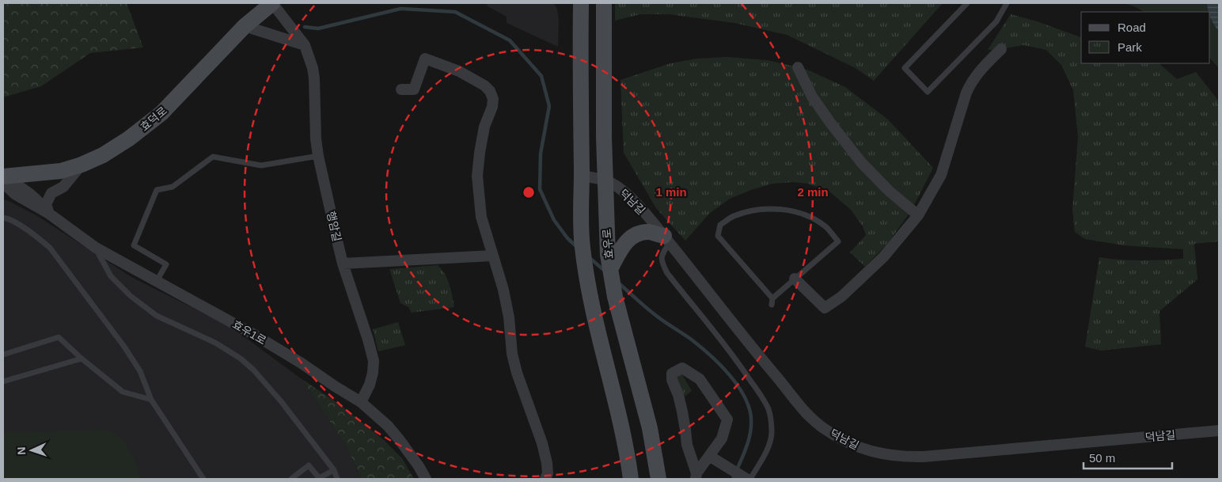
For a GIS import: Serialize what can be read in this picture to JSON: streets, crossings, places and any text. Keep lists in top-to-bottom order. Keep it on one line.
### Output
{"streets":{"main road":["효덕로","효우로"],"street":["덕남길","행암길","효우1로"]},"crossings":[["효덕로","행암길"],["효덕로","효우1로"],["덕남길","효우로"],["행암길","효우1로"]],"legend":["Road","Park"],"scale_bar":"50 m","north":"left","rings":["1 min","2 min"]}
